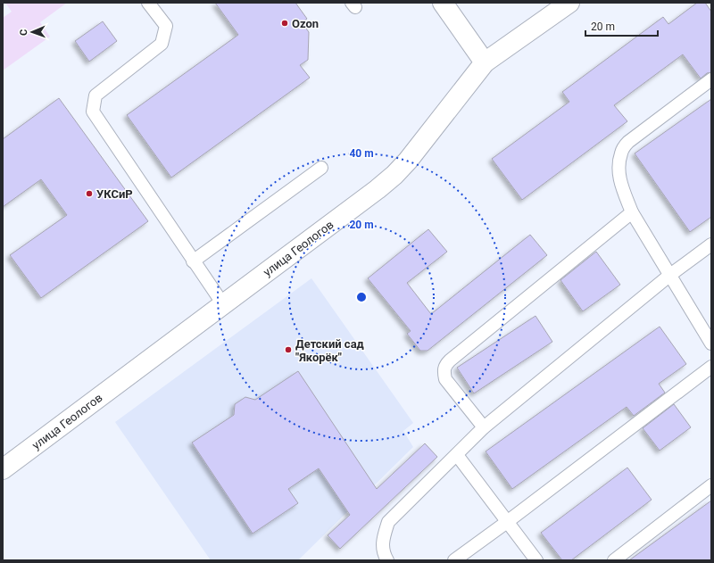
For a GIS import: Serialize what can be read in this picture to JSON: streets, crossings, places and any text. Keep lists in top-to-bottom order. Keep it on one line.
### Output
{"streets":{"street":["улица Геологов"]},"places":["Ozon","УКСиР","Детский сад \"Якорёк\""],"scale_bar":"20 m","north":"left","rings":["40 m","20 m"]}
